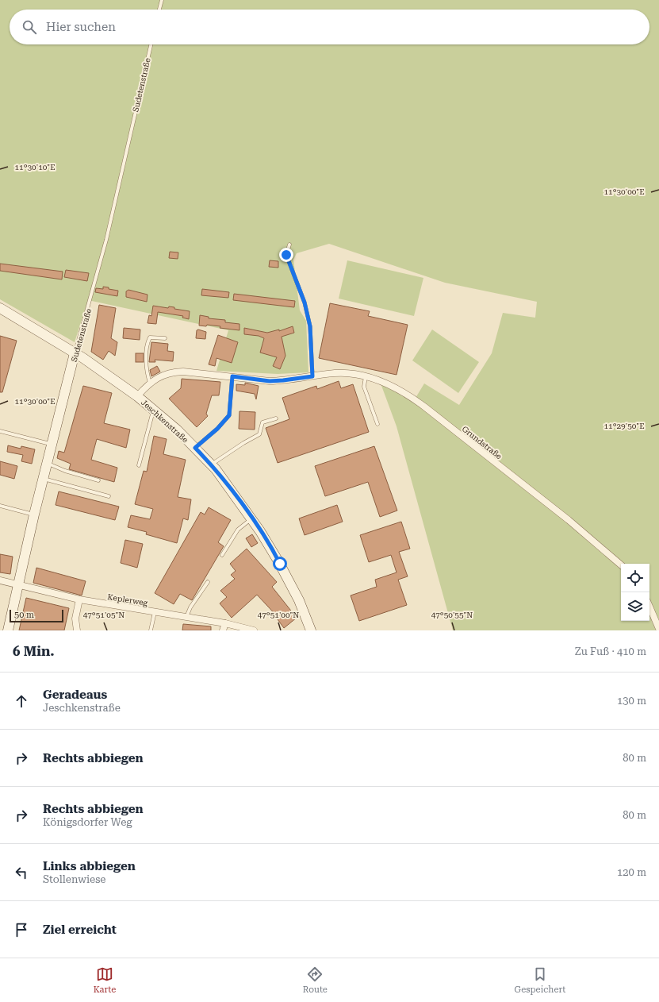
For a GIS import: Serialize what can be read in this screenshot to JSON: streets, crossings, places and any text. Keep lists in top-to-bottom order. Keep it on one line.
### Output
{"streets":{"street":["Sudetenstraße","Jeschkenstraße","Grundstraße","Keplerweg"]},"crossings":[["Sudetenstraße","Jeschkenstraße"],["Sudetenstraße","Keplerweg"],["Jeschkenstraße","Grundstraße"]],"scale_bar":"50 m","page":{"search":"Hier suchen","scale":"50 m","heading":["6 Min.","Zu Fuß · 410 m"],"list":[["Geradeaus","Jeschkenstraße","130 m"],["Rechts abbiegen","80 m"],["Rechts abbiegen","Königsdorfer Weg","80 m"],["Links abbiegen","Stollenwiese","120 m"],"Ziel erreicht"],"nav":["Karte","Route","Gespeichert"]},"coordinates":["11°30'10\"E","11°30'00\"E","11°29'50\"E","47°51'05\"N","47°51'00\"N","47°50'55\"N"]}
